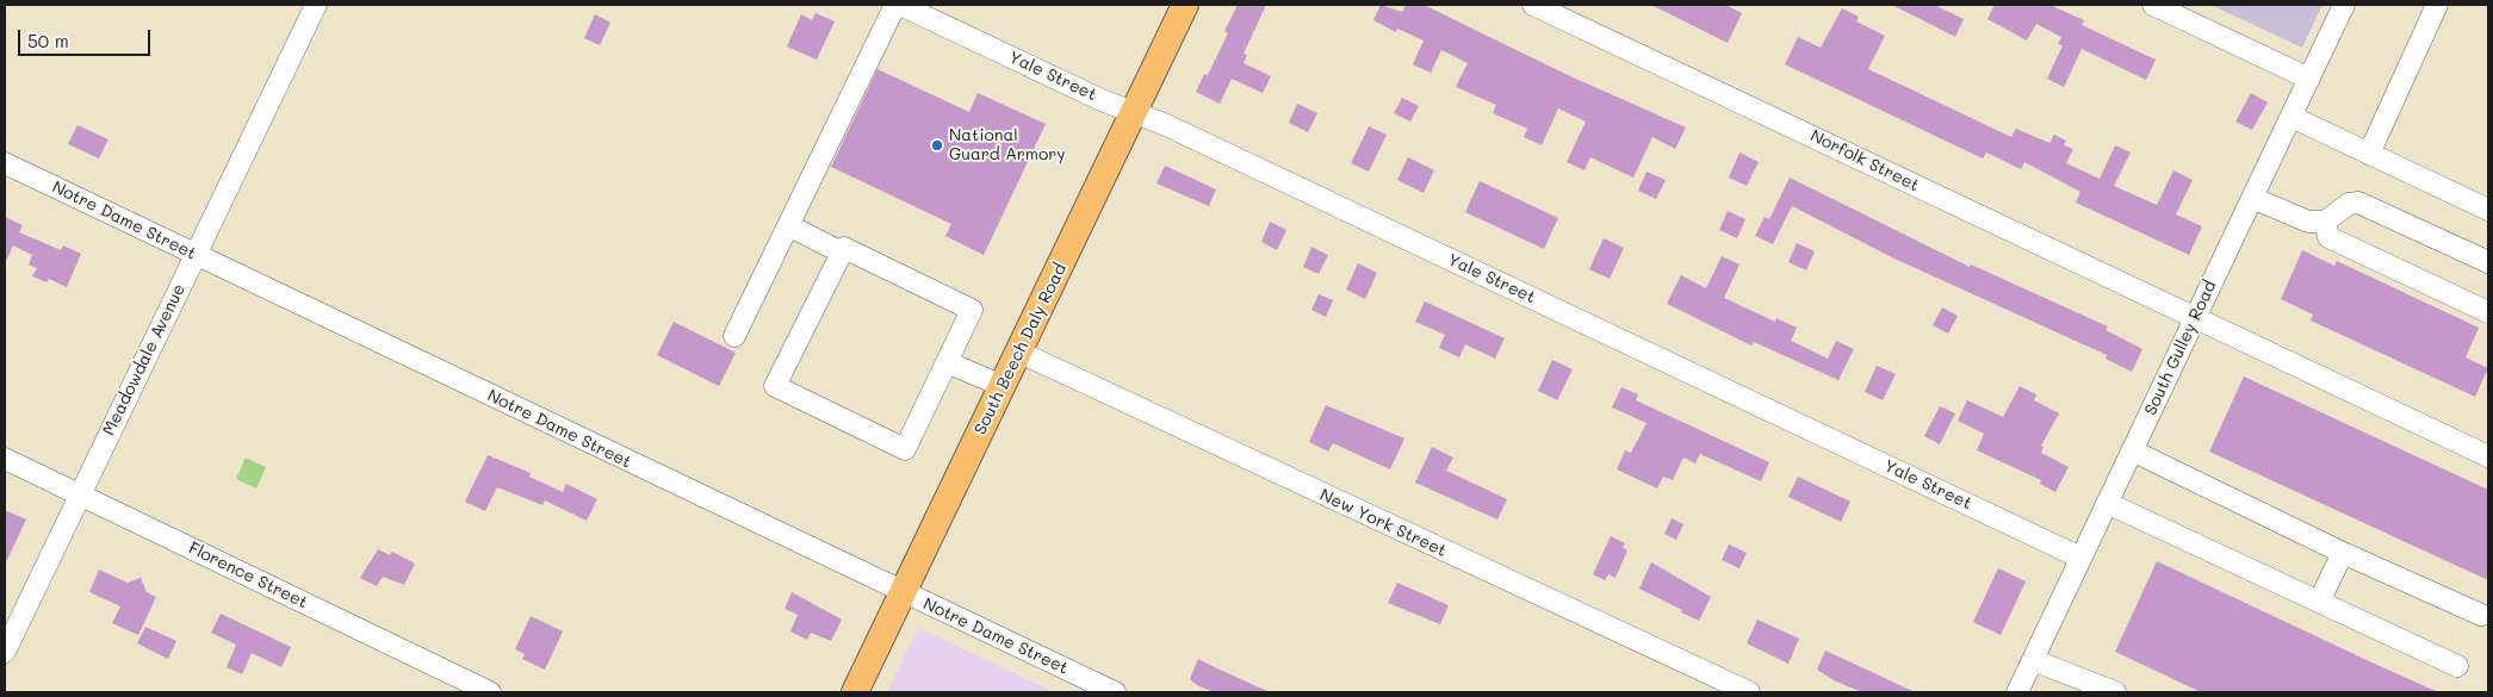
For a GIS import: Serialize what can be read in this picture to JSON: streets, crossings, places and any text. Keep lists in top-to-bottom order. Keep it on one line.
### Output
{"streets":{"main road":["South Beech Daly Road"],"street":["Yale Street","Norfolk Street","Notre Dame Street","South Gulley Road","Meadowdale Avenue","New York Street","Florence Street"]},"crossings":[["Yale Street","South Gulley Road"],["Yale Street","South Beech Daly Road"],["Norfolk Street","South Gulley Road"],["Notre Dame Street","South Beech Daly Road"],["Notre Dame Street","Meadowdale Avenue"],["South Beech Daly Road","New York Street"],["Meadowdale Avenue","Florence Street"]],"places":["National Guard Armory"],"scale_bar":"50 m"}
